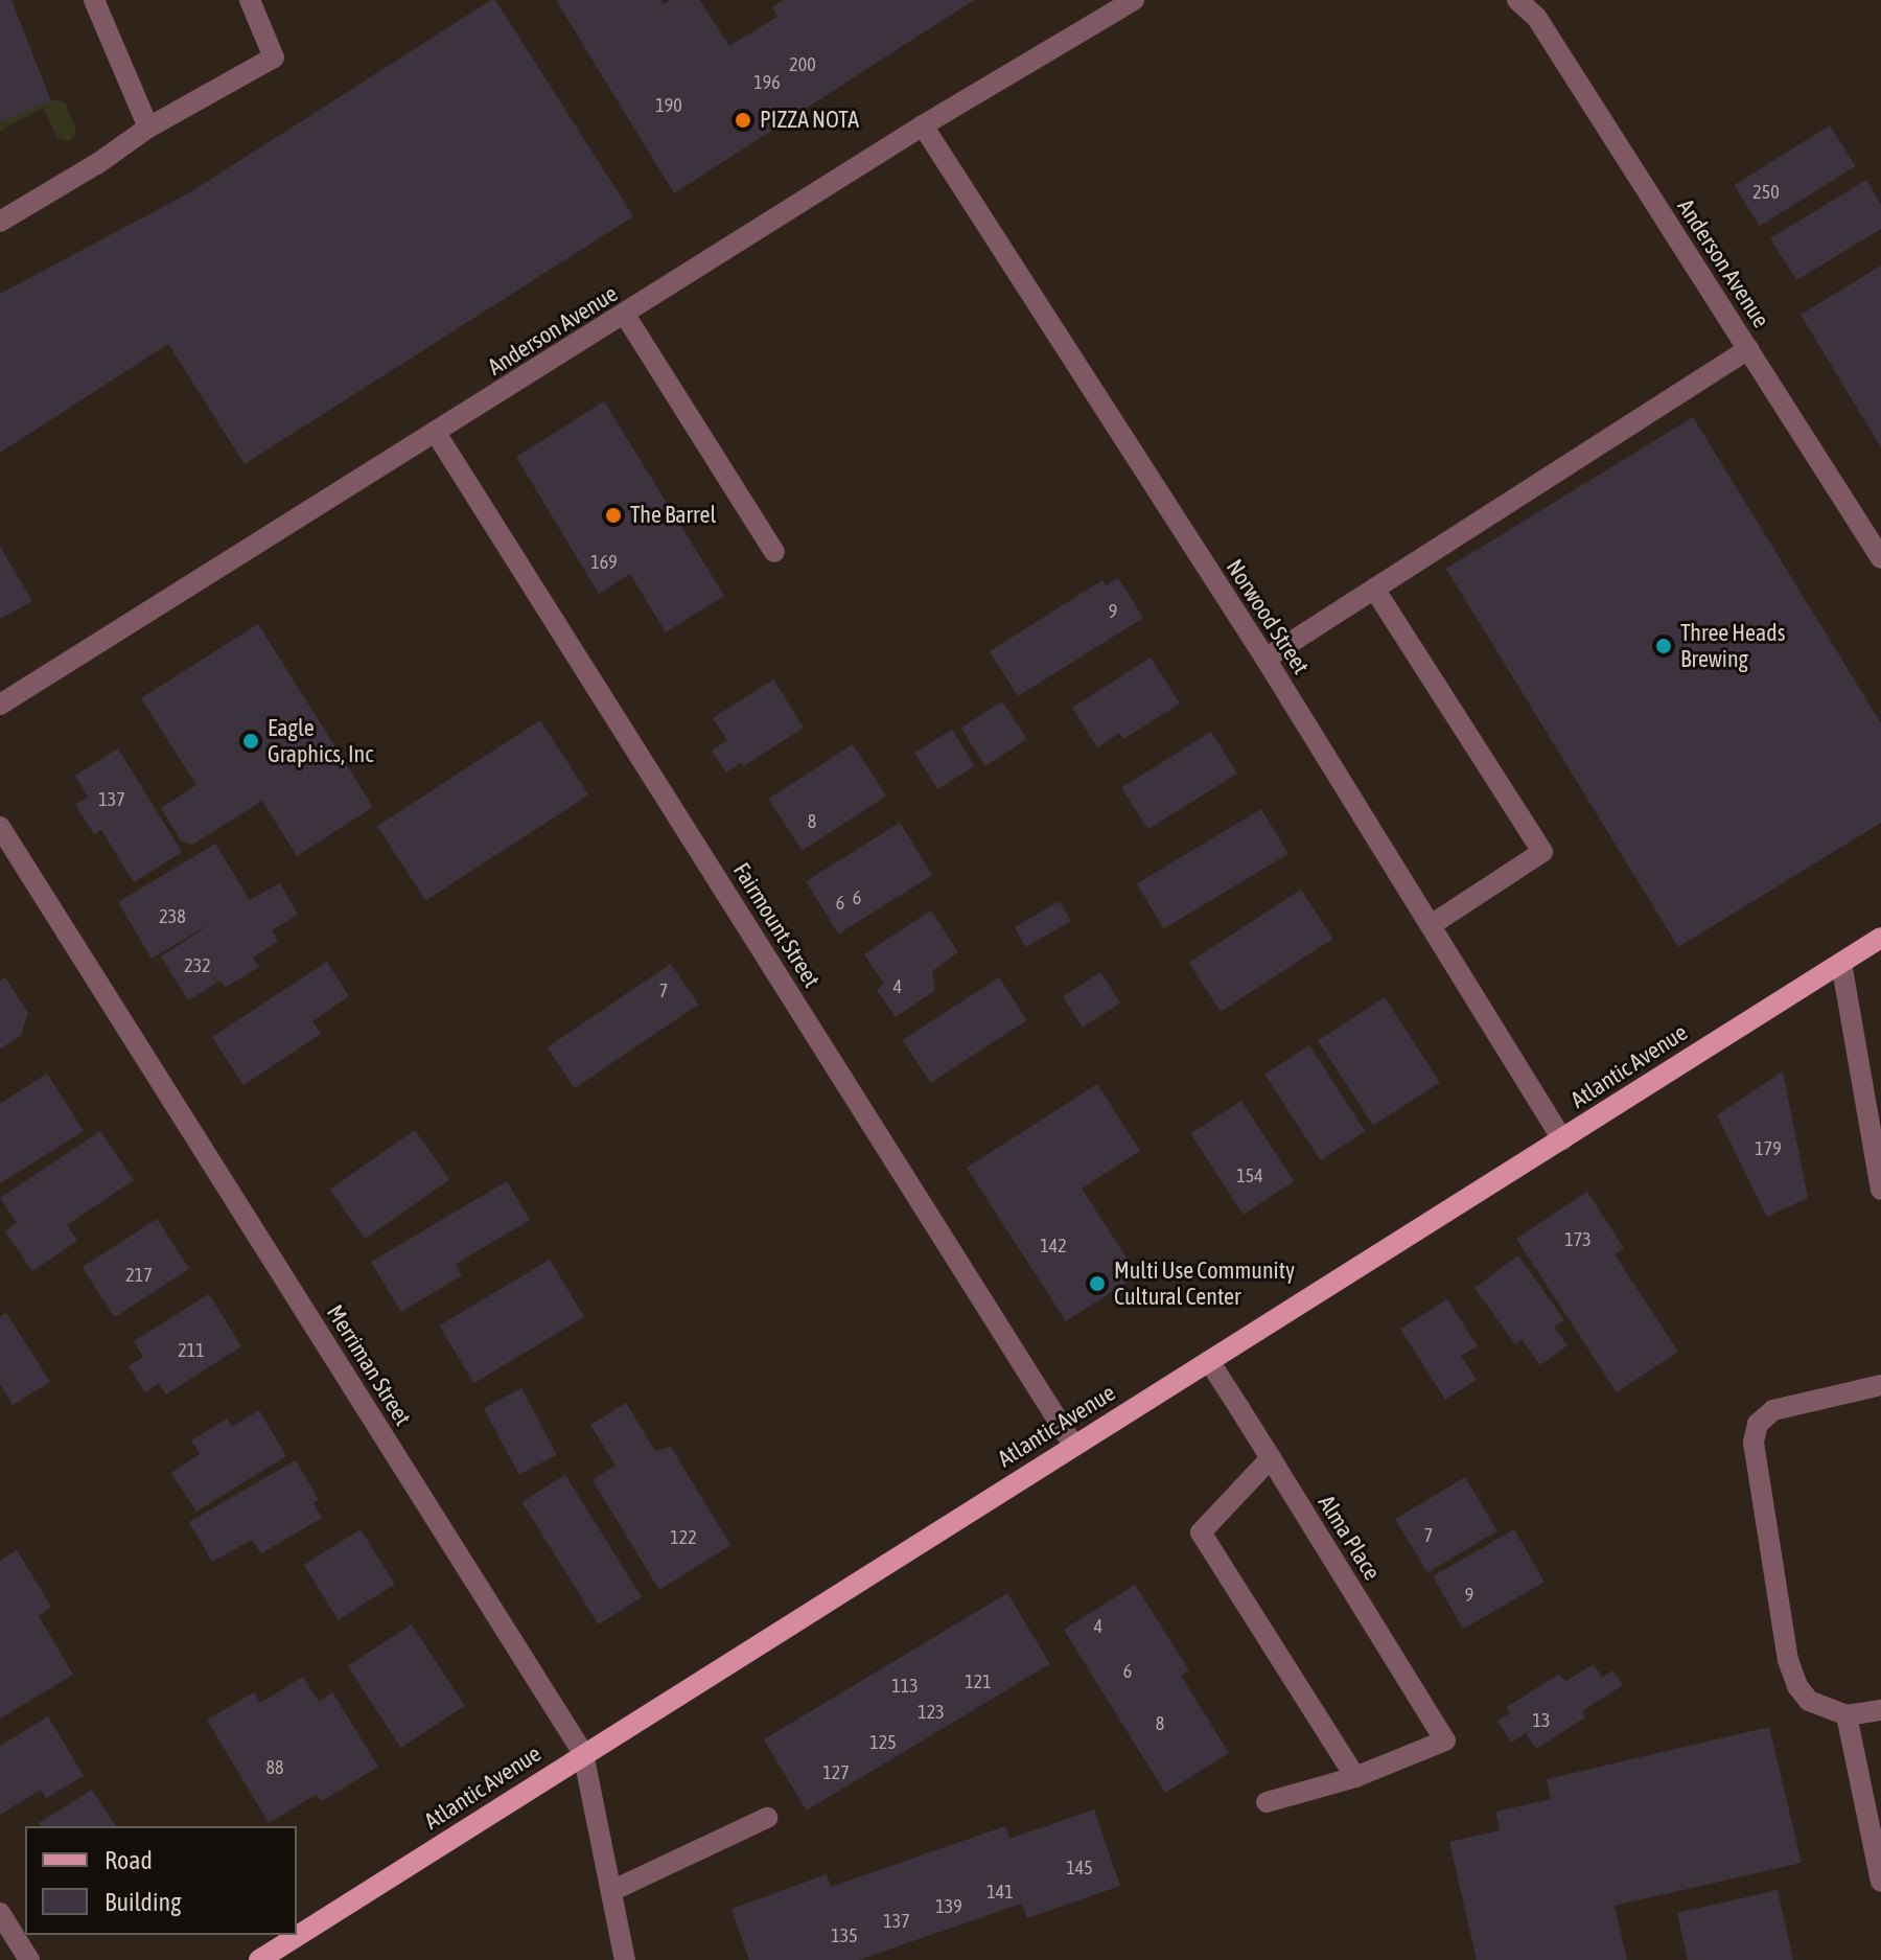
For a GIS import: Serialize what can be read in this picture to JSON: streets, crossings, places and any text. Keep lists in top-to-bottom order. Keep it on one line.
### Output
{"streets":{"main road":["Atlantic Avenue"],"street":["Anderson Avenue","Norwood Street","Fairmount Street","Merriman Street","Alma Place"]},"crossings":[["Anderson Avenue","Norwood Street"],["Anderson Avenue","Fairmount Street"],["Norwood Street","Atlantic Avenue"],["Fairmount Street","Atlantic Avenue"],["Atlantic Avenue","Merriman Street"],["Atlantic Avenue","Alma Place"]],"places":["PIZZA NOTA","The Barrel","Three Heads Brewing","Eagle Graphics, Inc","Multi Use Community Cultural Center"],"house_numbers":["200","196","190","250","169","9","137","8","6","6","238","232","4","7","179","154","173","142","217","211","7","122","9","4","6","121","113","123","13","8","125","88","127","145","141","139","137","135"],"legend":["Road","Building"]}
